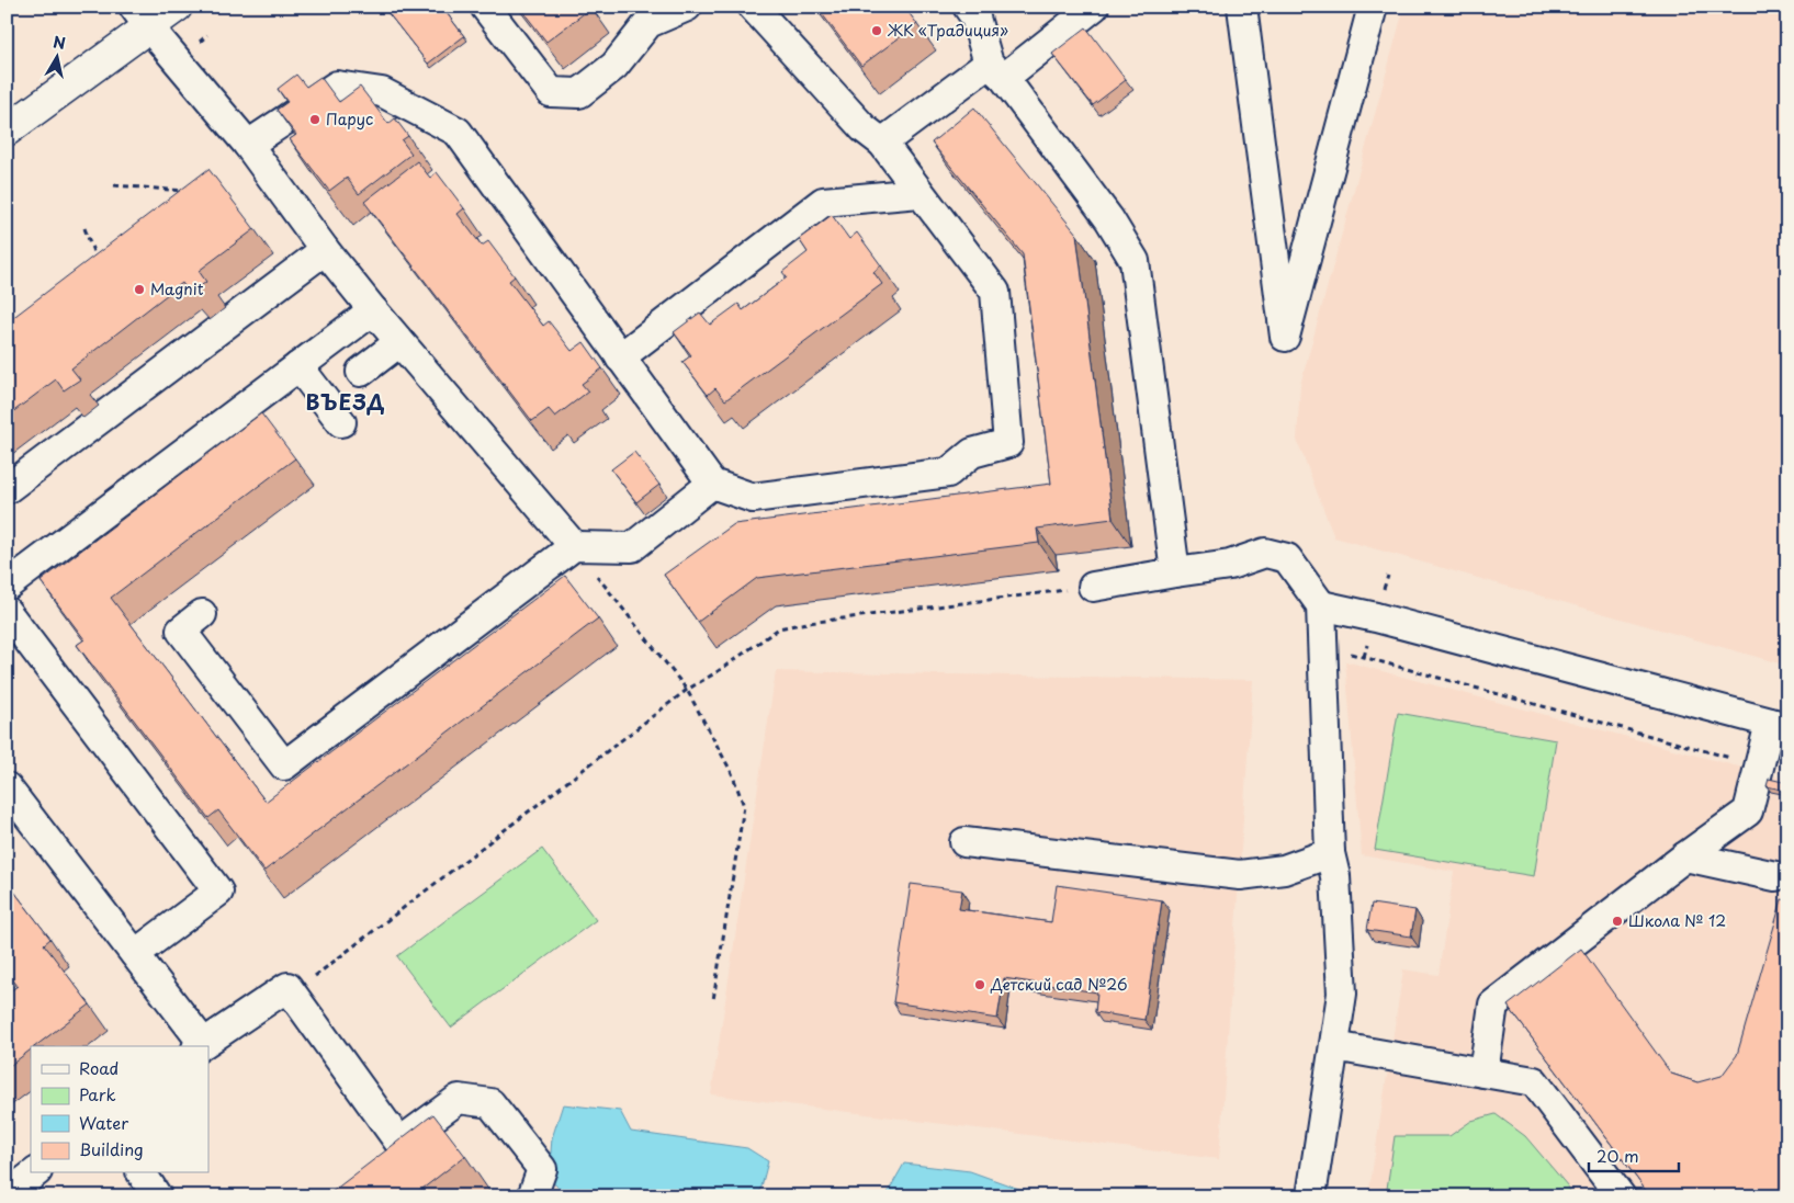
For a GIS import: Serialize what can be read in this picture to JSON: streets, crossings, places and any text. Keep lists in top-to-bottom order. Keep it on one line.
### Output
{"districts":["ВЪЕЗД"],"places":["ЖК «Традиция»","Парус","Magnit","Школа № 12","Детский сад №26"],"legend":["Road","Park","Water","Building"],"scale_bar":"20 m","north":"top"}
